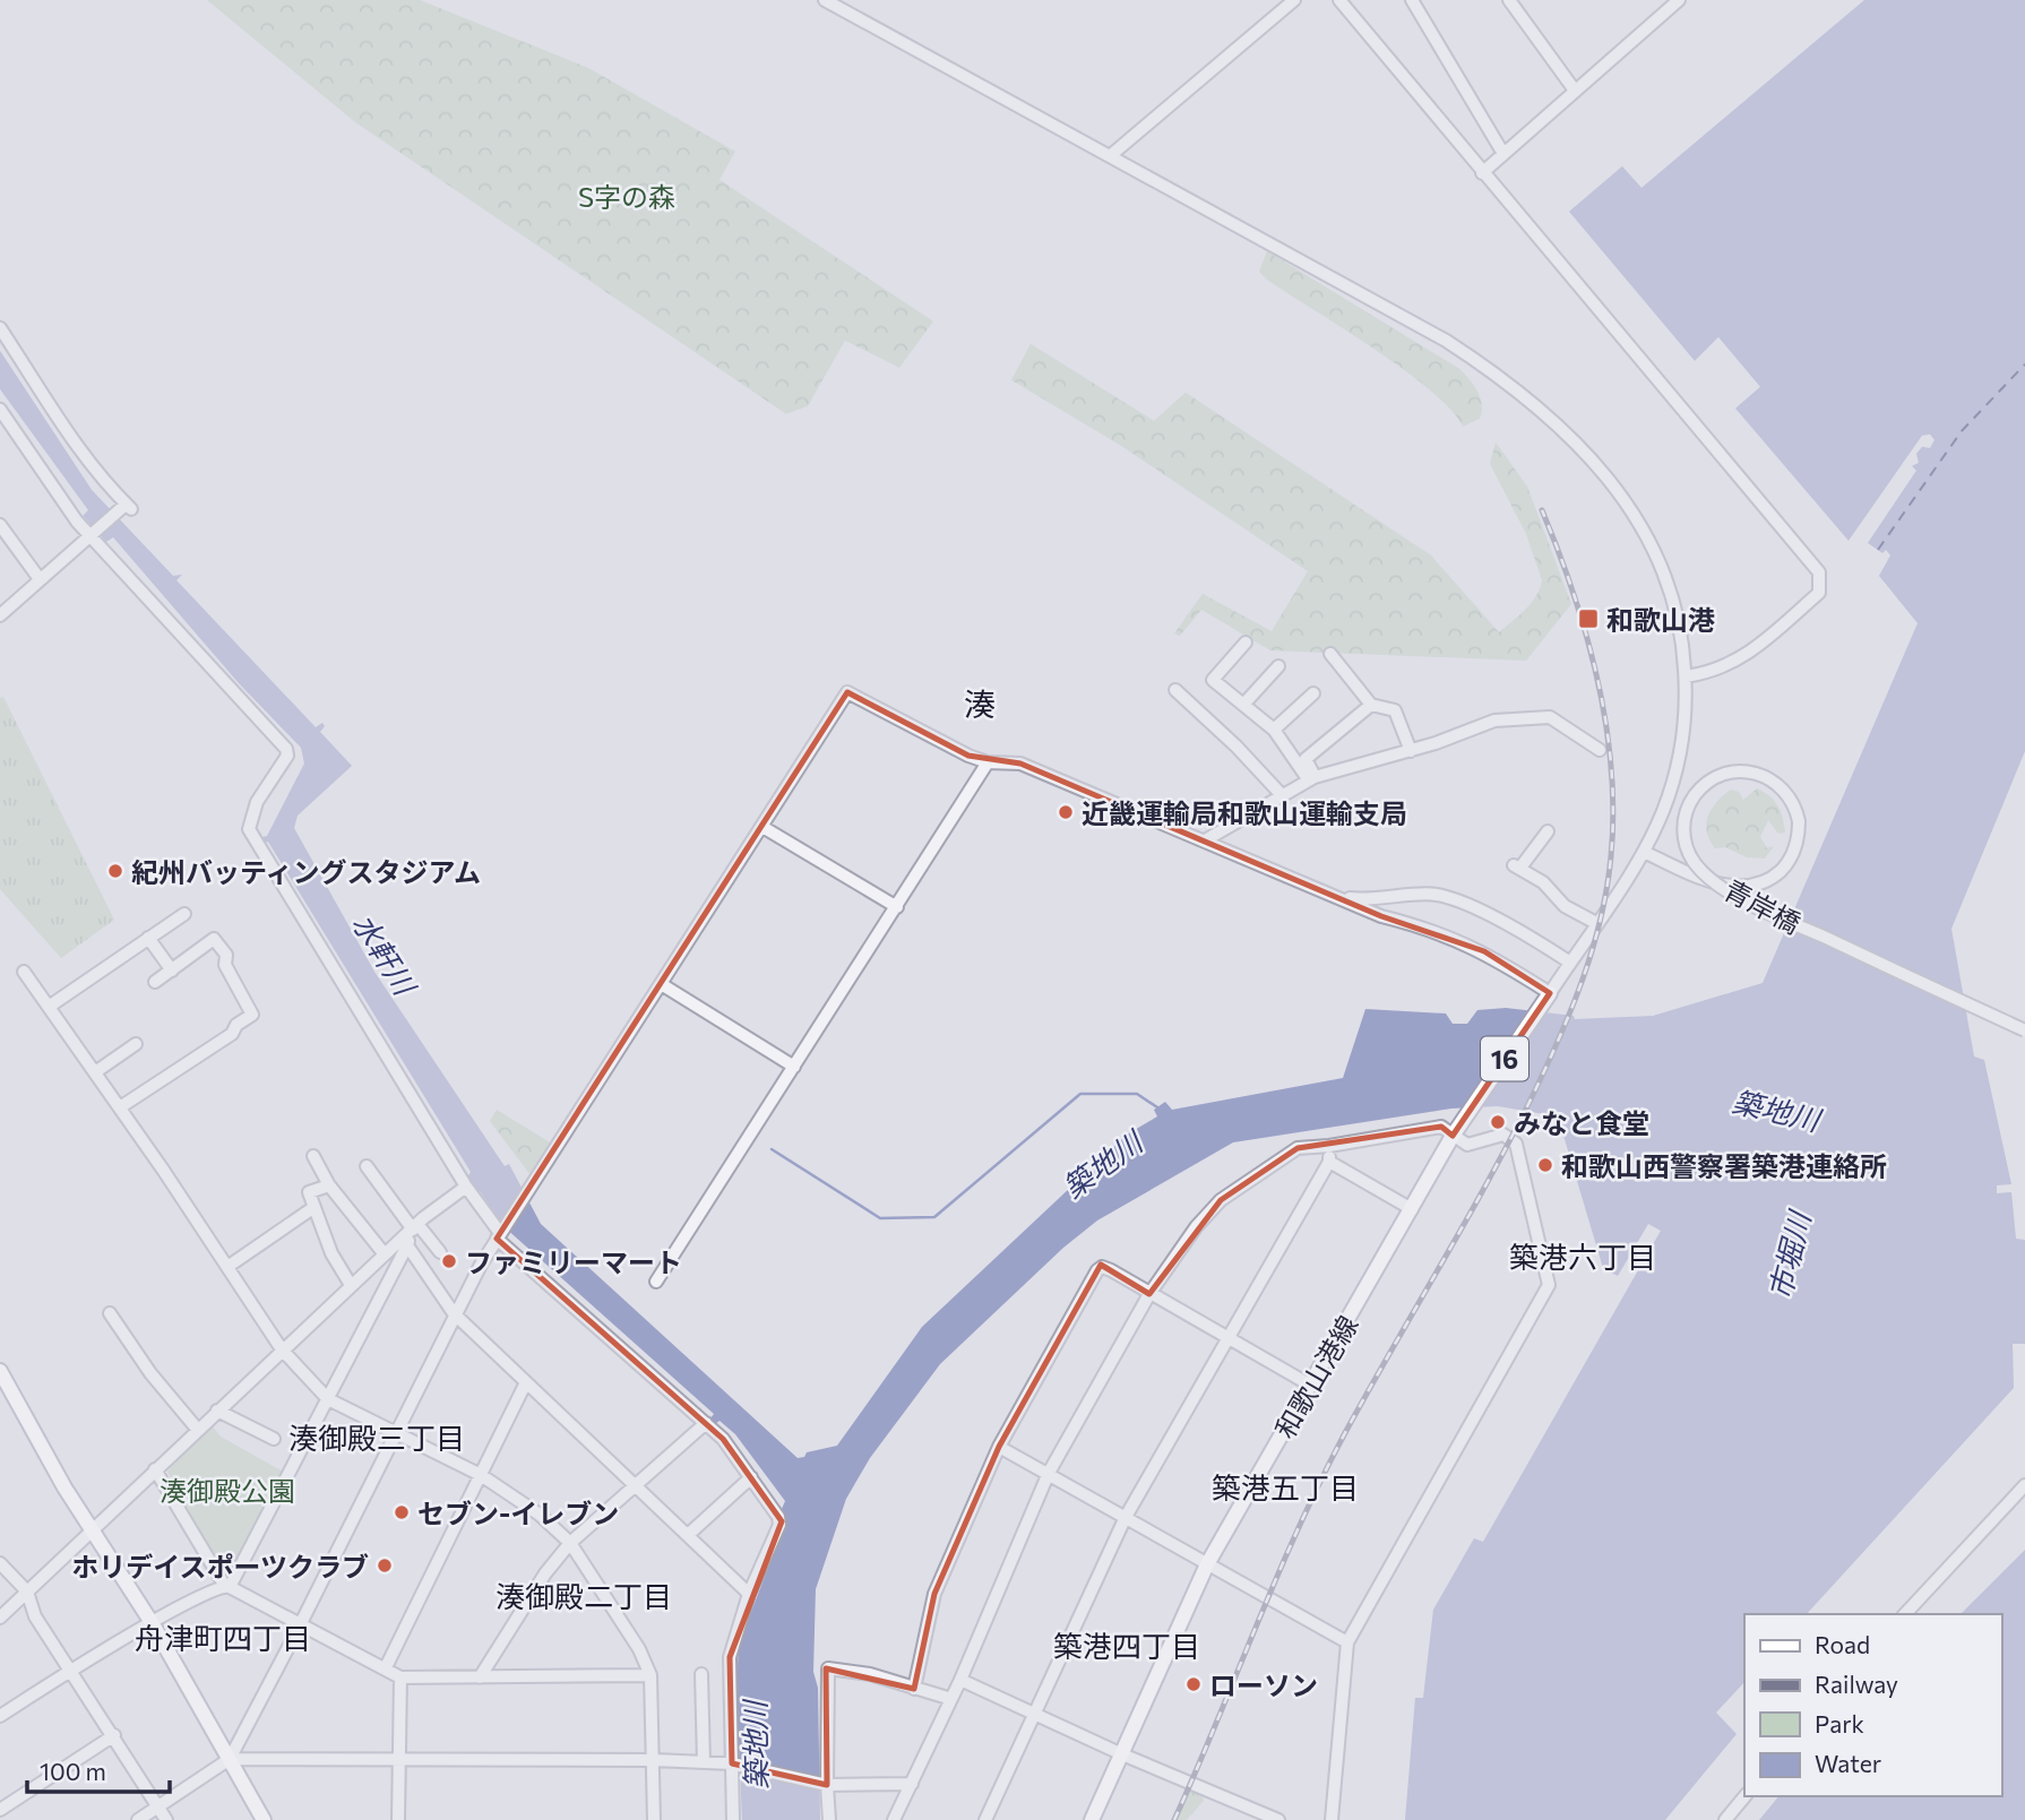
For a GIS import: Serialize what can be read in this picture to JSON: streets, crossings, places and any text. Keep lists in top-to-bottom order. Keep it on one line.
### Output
{"streets":{"main road":["16","和歌山港線"],"street":["青岸橋"]},"districts":["湊","築港六丁目","湊御殿三丁目","築港五丁目","湊御殿二丁目","舟津町四丁目","築港四丁目"],"water":["水軒川","築地川","市堀川"],"parks":["S字の森","湊御殿公園"],"places":{"transit":["和歌山港"],"other":["近畿運輸局和歌山運輸支局","紀州バッティングスタジアム","みなと食堂","和歌山西警察署築港連絡所","ファミリーマート","セブン-イレブン","ホリデイスポーツクラブ","ローソン"]},"legend":["Road","Railway","Park","Water"],"scale_bar":"100 m"}
